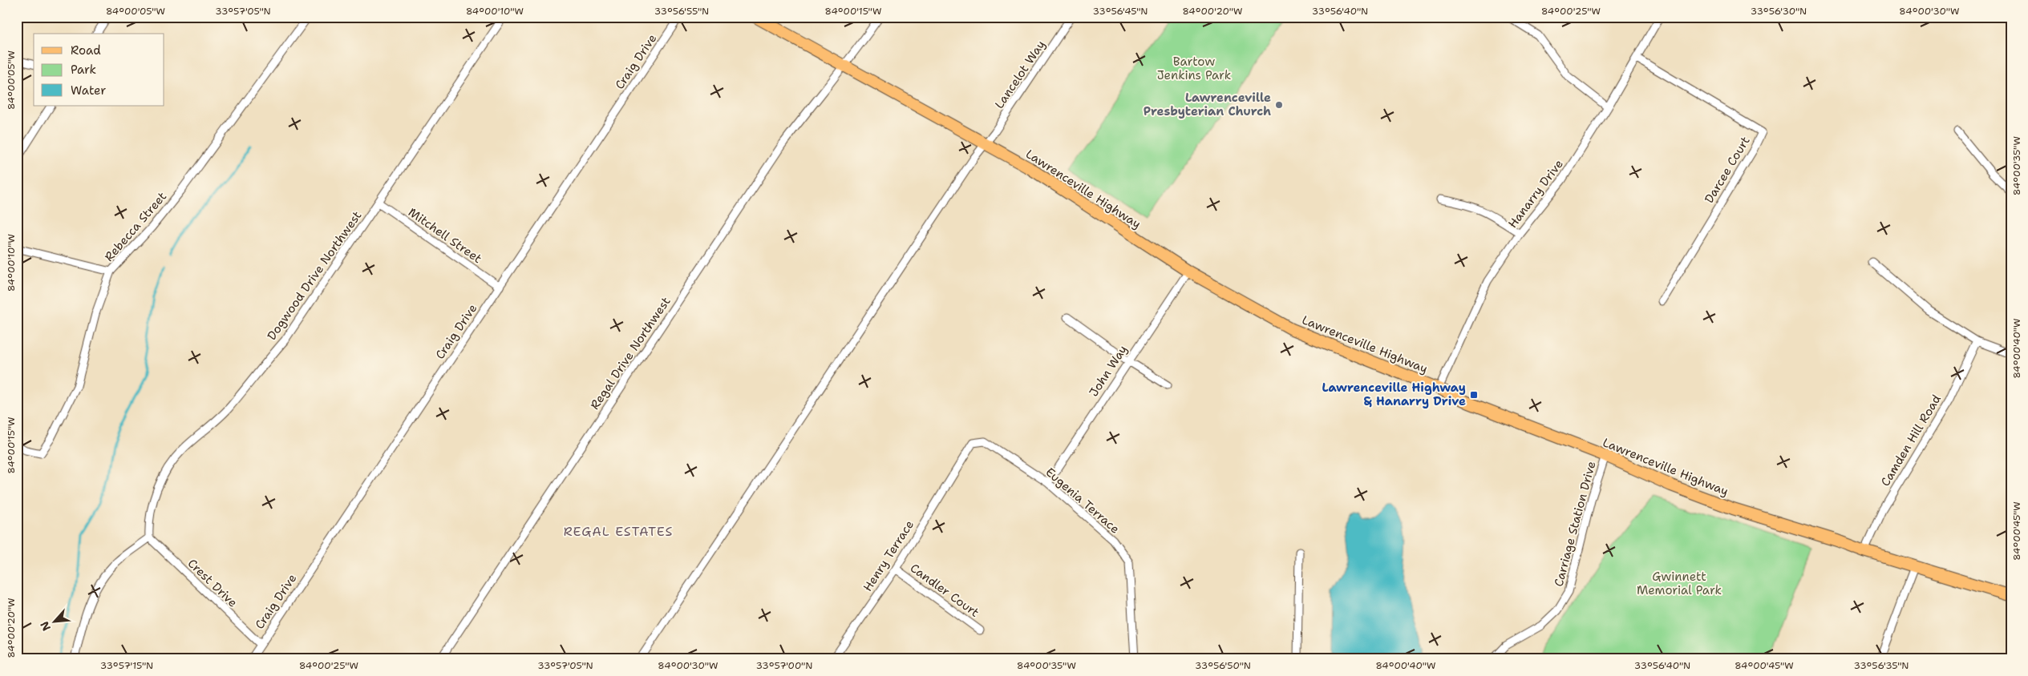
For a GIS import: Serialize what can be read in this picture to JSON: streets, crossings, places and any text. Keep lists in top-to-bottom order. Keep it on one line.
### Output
{"streets":{"main road":["Lawrenceville Highway"],"street":["Craig Drive","Lancelot Way","Darcee Court","Hanarry Drive","Rebecca Street","Mitchell Street","Dogwood Drive Northwest","Regal Drive Northwest","John Way","Camden Hill Road","Eugenia Terrace","Carriage Station Drive","Henry Terrace","Crest Drive","Candler Court"]},"crossings":[["Craig Drive","Mitchell Street"],["Craig Drive","Crest Drive"],["Lancelot Way","Lawrenceville Highway"],["Darcee Court","Hanarry Drive"],["Lawrenceville Highway","Hanarry Drive"],["Lawrenceville Highway","Regal Drive Northwest"],["Lawrenceville Highway","John Way"],["Lawrenceville Highway","Camden Hill Road"],["Lawrenceville Highway","Carriage Station Drive"],["Mitchell Street","Dogwood Drive Northwest"],["Dogwood Drive Northwest","Crest Drive"],["John Way","Eugenia Terrace"],["Eugenia Terrace","Henry Terrace"],["Henry Terrace","Candler Court"]],"districts":["REGAL ESTATES"],"parks":["Bartow Jenkins Park","Gwinnett Memorial Park"],"places":{"other":["Lawrenceville Presbyterian Church"],"transit":["Lawrenceville Highway & Hanarry Drive"]},"legend":["Road","Park","Water"],"north":"bottom left","coordinates":["84°00'05\"W","33°57'05\"N","84°00'10\"W","33°56'55\"N","84°00'15\"W","33°56'45\"N","84°00'20\"W","33°56'40\"N","84°00'25\"W","33°56'30\"N","84°00'30\"W","84°00'35\"W","84°00'40\"W","84°00'45\"W","33°57'15\"N","33°57'00\"N","33°56'50\"N","33°56'35\"N"]}
